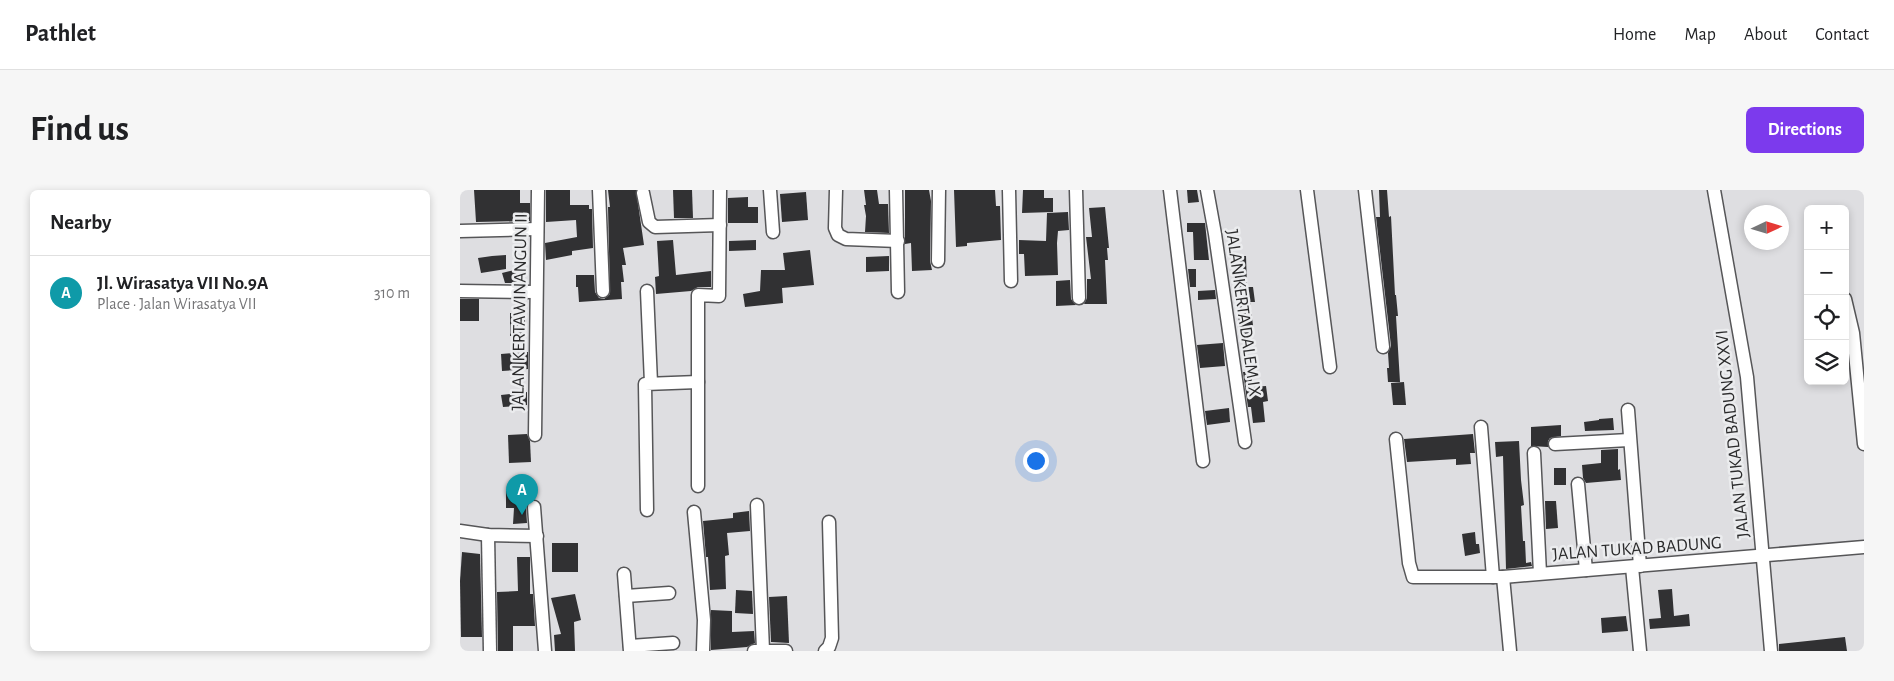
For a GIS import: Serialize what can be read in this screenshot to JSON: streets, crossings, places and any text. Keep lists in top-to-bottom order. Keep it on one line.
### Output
{"streets":{"street":["JALAN KERTAWINANGUN II","JALAN KERTA DALEM IX","JALAN TUKAD BADUNG XXVI","JALAN TUKAD BADUNG"]},"crossings":[["JALAN TUKAD BADUNG XXVI","JALAN TUKAD BADUNG"]],"north":"right","page":{"header":"Pathlet","nav":["Home","Map","About","Contact"],"buttons":"Directions","title":"Find us","heading":"Nearby","map_buttons":["+","−"],"list":[{"mark":"A","name":"Jl. Wirasatya VII No.9A","note":"Place · Jalan Wirasatya VII","value":"310 m"}],"pins":"A"}}
